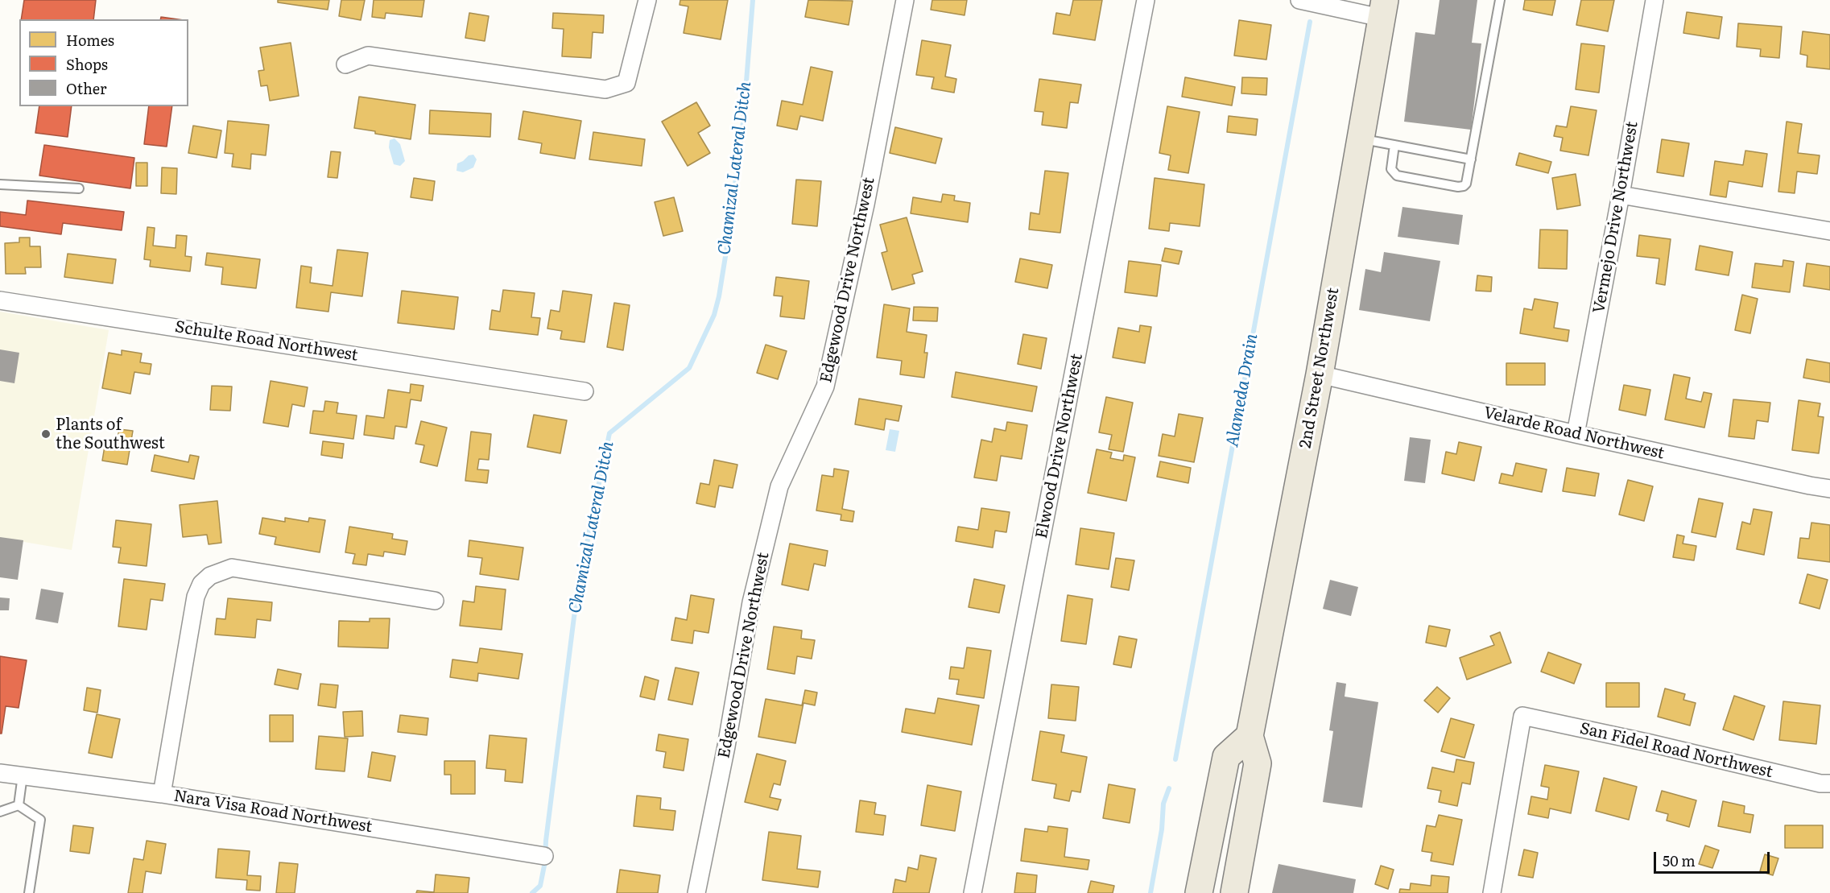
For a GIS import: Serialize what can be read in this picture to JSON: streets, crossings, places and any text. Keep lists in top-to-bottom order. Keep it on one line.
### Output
{"streets":{"main road":["2nd Street Northwest"],"street":["Vermejo Drive Northwest","Edgewood Drive Northwest","Schulte Road Northwest","Velarde Road Northwest","Elwood Drive Northwest","San Fidel Road Northwest","Nara Visa Road Northwest"]},"crossings":[["Vermejo Drive Northwest","Velarde Road Northwest"],["2nd Street Northwest","Velarde Road Northwest"]],"water":["Chamizal Lateral Ditch","Alameda Drain"],"places":["Plants of the Southwest"],"legend":["Homes","Shops","Other"],"scale_bar":"50 m"}
